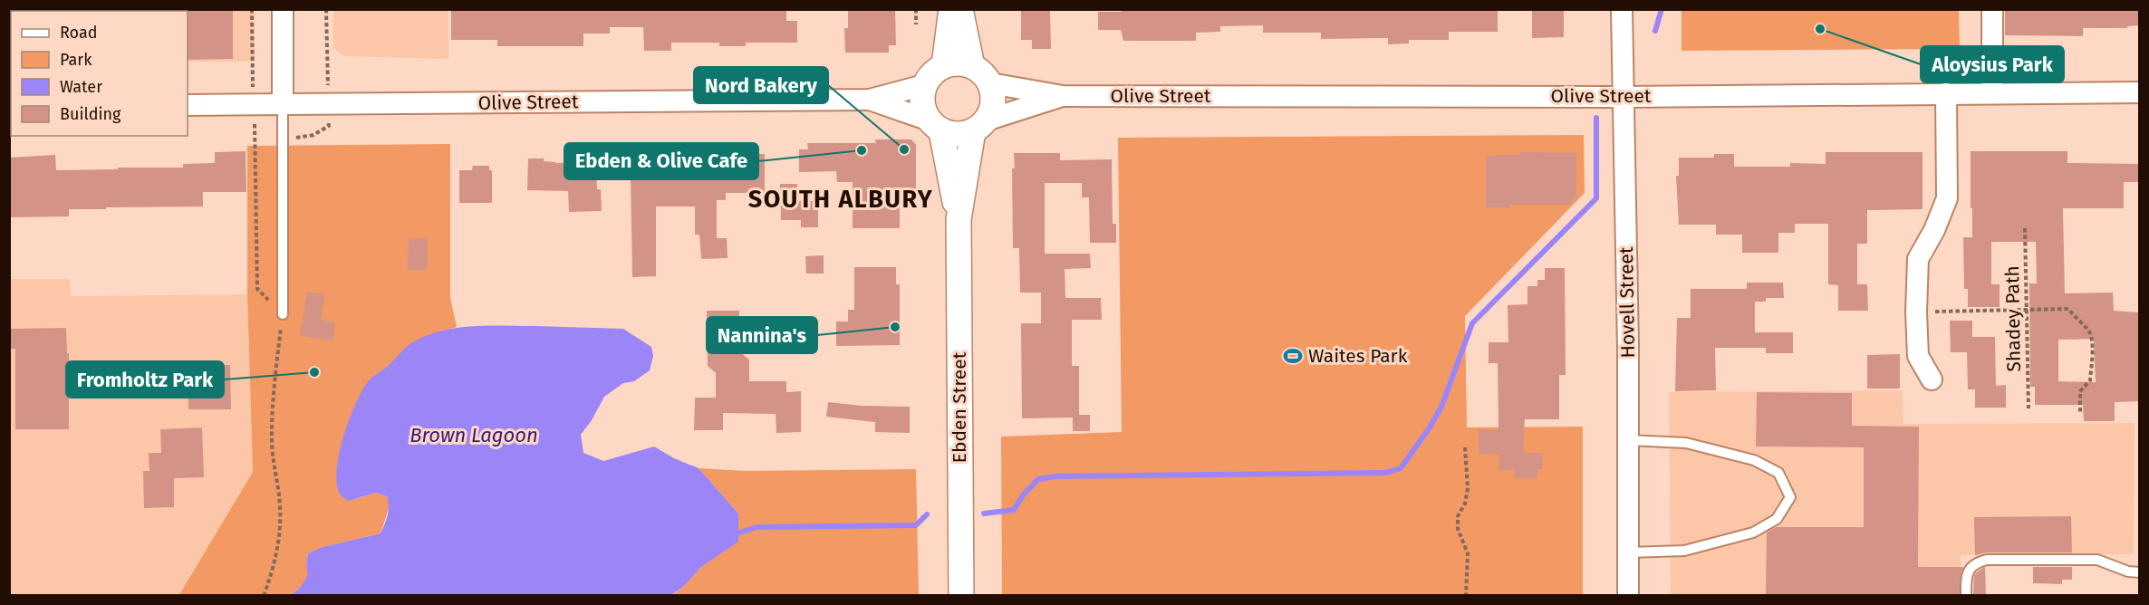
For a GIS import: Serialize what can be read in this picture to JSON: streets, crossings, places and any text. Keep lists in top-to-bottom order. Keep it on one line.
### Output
{"streets":{"street":["Olive Street","Hovell Street","Ebden Street"],"path":["Shadey Path"]},"crossings":[["Olive Street","Hovell Street"],["Olive Street","Ebden Street"]],"districts":["SOUTH ALBURY"],"water":["Brown Lagoon"],"places":{"other":["Aloysius Park","Nord Bakery","Ebden & Olive Cafe","Nannina's","Fromholtz Park"],"sports":["Waites Park"]},"legend":["Road","Park","Water","Building"]}
